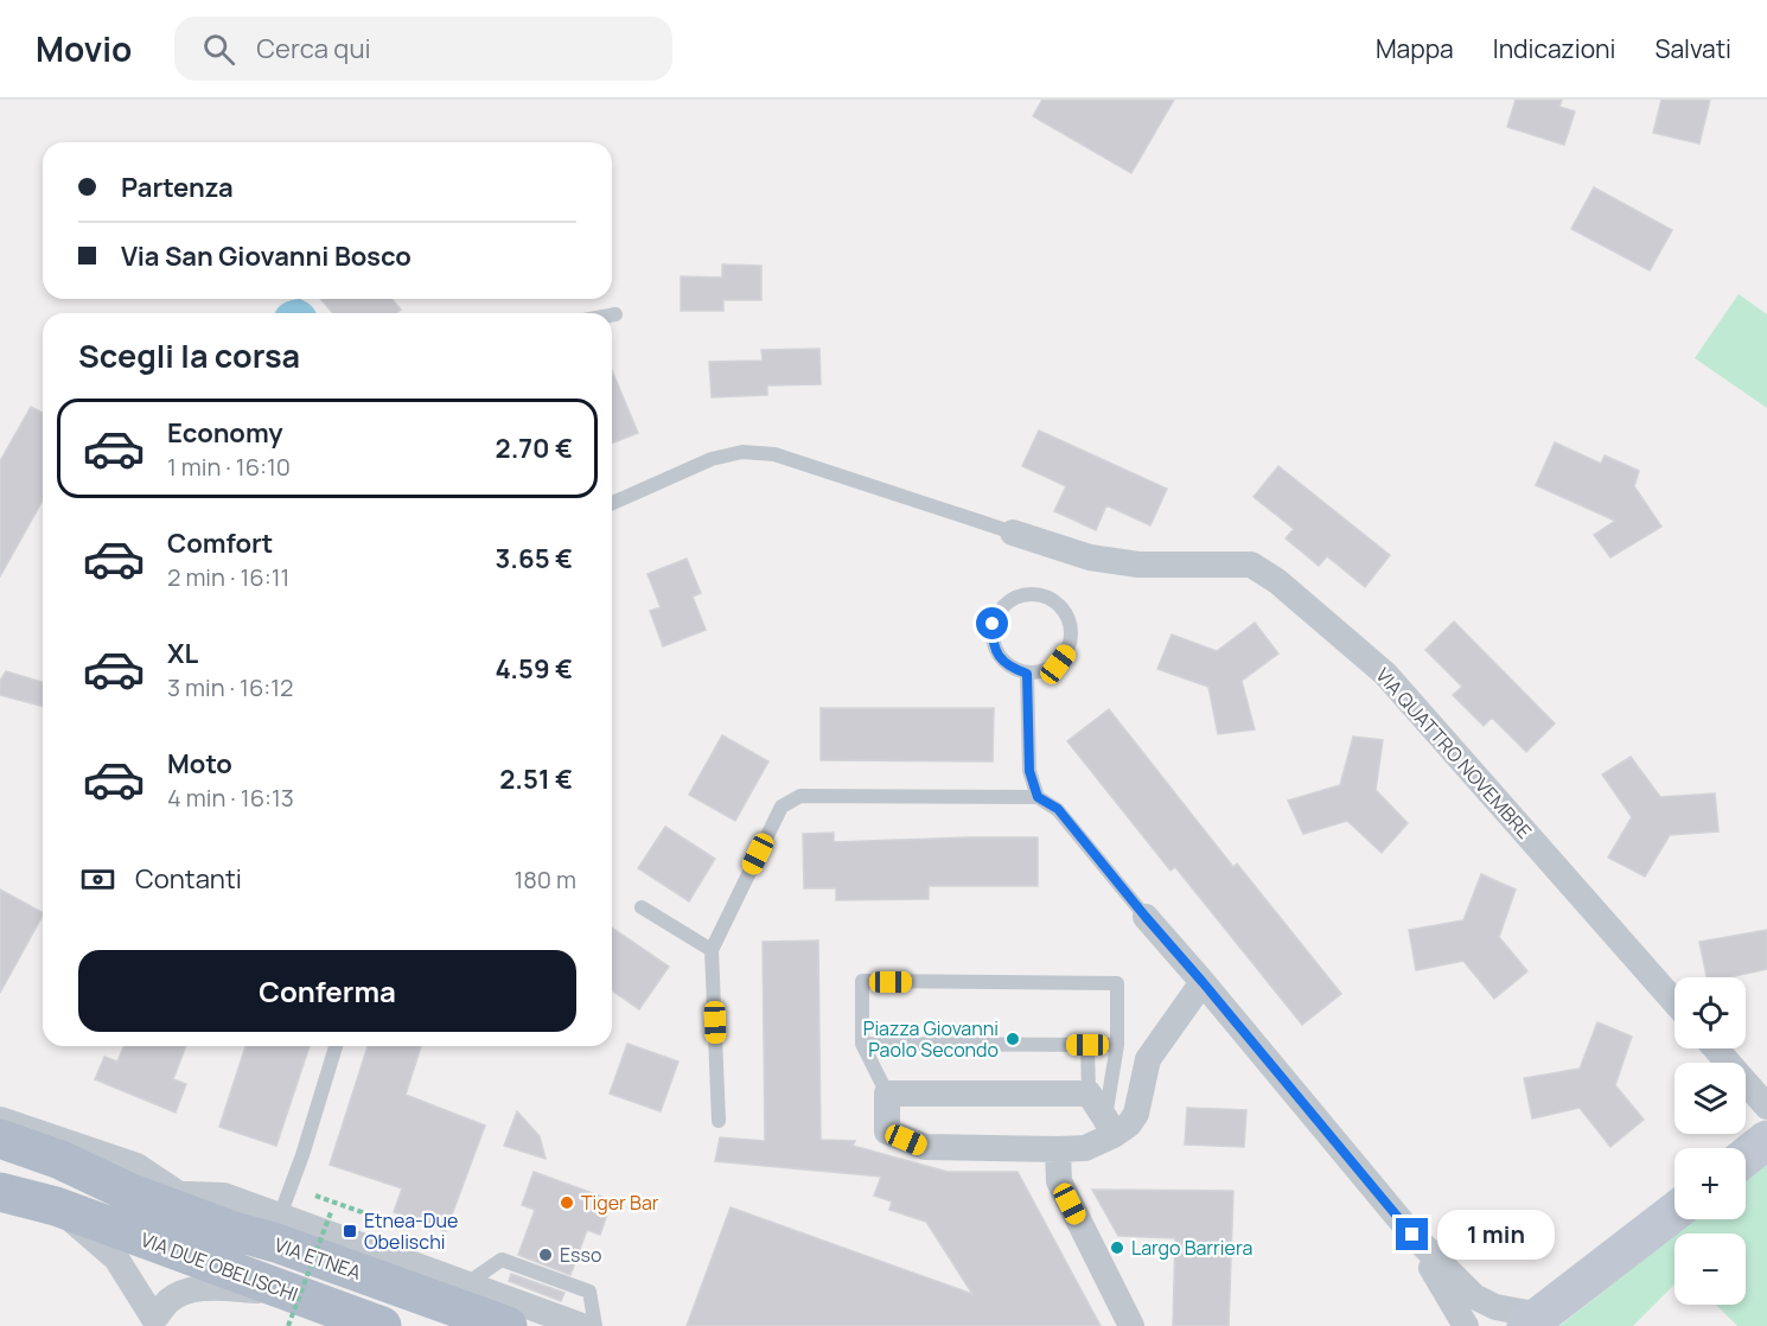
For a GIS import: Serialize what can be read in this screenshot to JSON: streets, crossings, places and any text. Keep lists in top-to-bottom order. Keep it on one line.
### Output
{"streets":{"main road":["VIA ETNEA","VIA DUE OBELISCHI"],"street":["VIA QUATTRO NOVEMBRE"]},"places":{"other":["Piazza Giovanni Paolo Secondo","Tiger Bar","Largo Barriera","Esso"],"transit":["Etnea-Due Obelischi"]},"page":{"header":"Movio","search":"Cerca qui","nav":["Mappa","Indicazioni","Salvati"],"banner":["Partenza","Via San Giovanni Bosco"],"heading":"Scegli la corsa","list":[{"name":"Economy","note":"1 min · 16:10","value":"2.70 €"},{"name":"Comfort","note":"2 min · 16:11","value":"3.65 €"},{"name":"XL","note":"3 min · 16:12","value":"4.59 €"},{"name":"Moto","note":"4 min · 16:13","value":"2.51 €"}],"pay":["Contanti","180 m"],"buttons":"Conferma","map_buttons":["+","−"],"bubble":"1 min"}}
